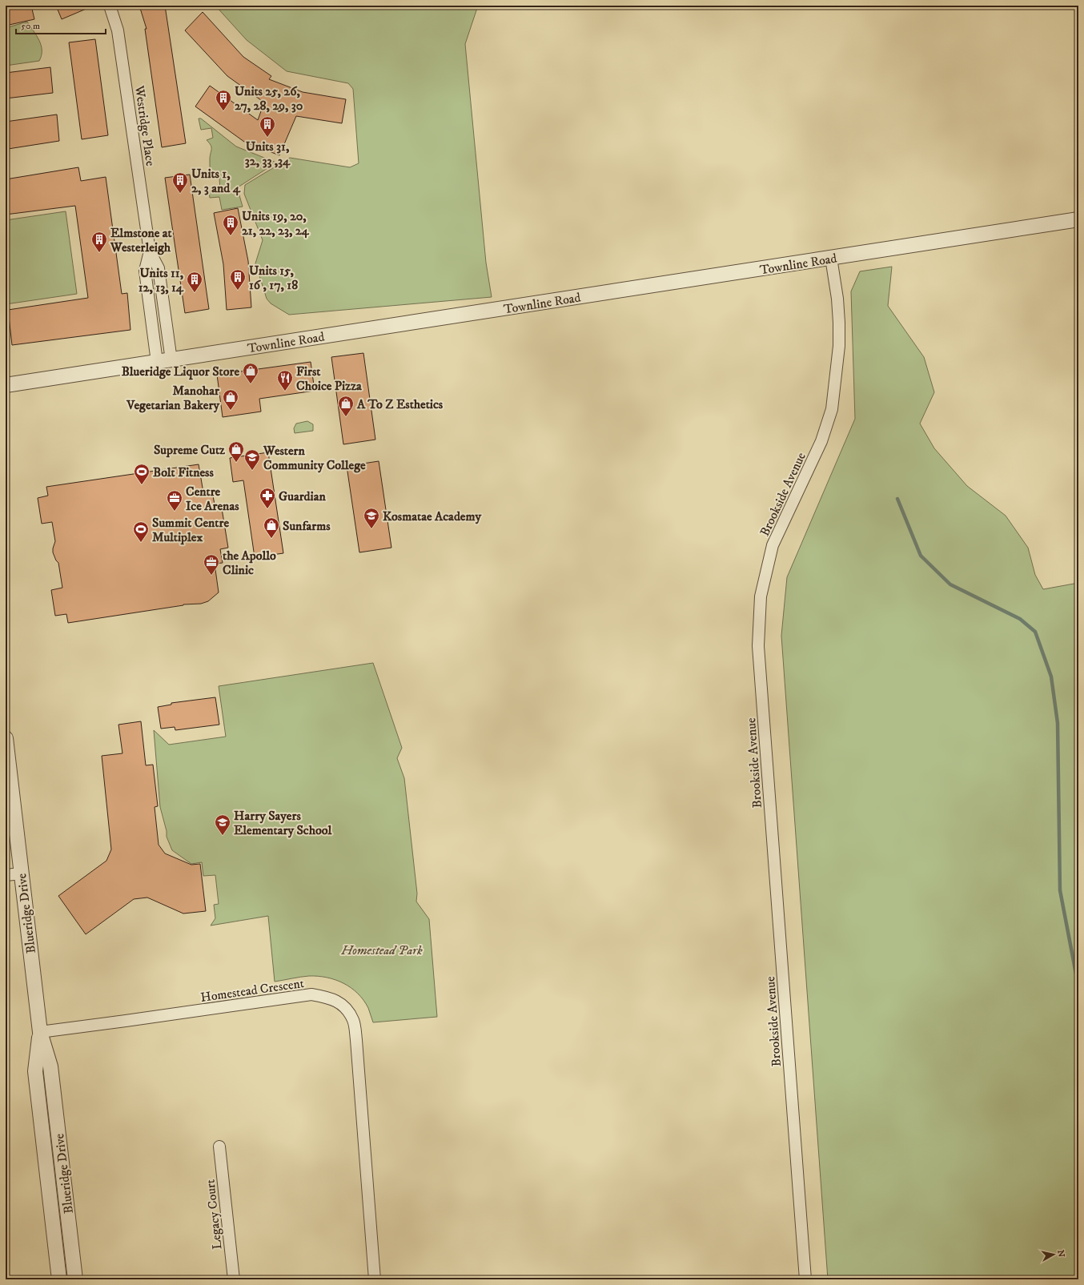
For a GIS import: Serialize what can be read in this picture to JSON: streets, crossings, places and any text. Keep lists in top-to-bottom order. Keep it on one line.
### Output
{"streets":{"street":["Westridge Place","Townline Road","Brookside Avenue","Blueridge Drive","Homestead Crescent","Legacy Court"]},"crossings":[["Westridge Place","Townline Road"],["Townline Road","Brookside Avenue"],["Blueridge Drive","Homestead Crescent"]],"parks":["Homestead Park"],"places":{"building":["Units 25, 26, 27, 28, 29, 30","Units 31, 32, 33 ,34","Units 1, 2, 3 and 4","Units 19, 20, 21, 22, 23, 24","Elmstone at Westerleigh","Units 15, 16 , 17, 18","Units 11, 12, 13, 14"],"shop":["Blueridge Liquor Store","Manohar Vegetarian Bakery","A To Z Esthetics","Supreme Cutz","Sunfarms"],"restaurant":["First Choice Pizza"],"school or university":["Western Community College","Kosmatae Academy","Harry Sayers Elementary School"],"sports":["Bolt Fitness","Summit Centre Multiplex"],"pharmacy":["Guardian"],"office":["Centre Ice Arenas","the Apollo Clinic"]},"scale_bar":"50 m","north":"right"}
